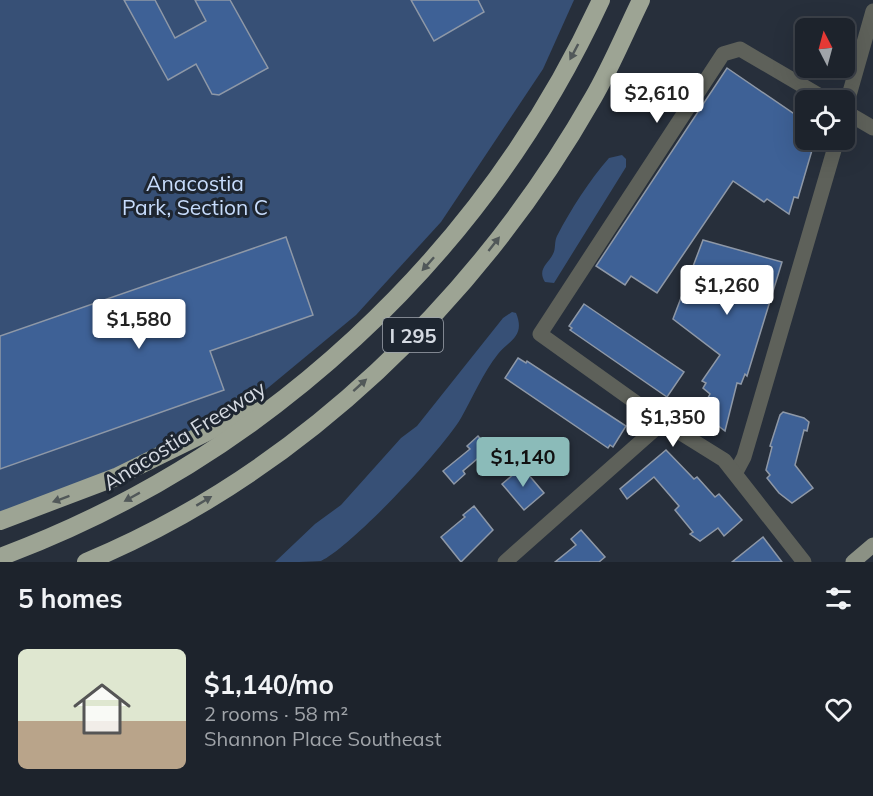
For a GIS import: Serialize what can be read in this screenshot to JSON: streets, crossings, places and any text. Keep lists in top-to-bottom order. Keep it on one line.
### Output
{"streets":{"highway":["I 295","Anacostia Freeway"]},"parks":["Anacostia Park, Section C"],"north":"top","page":{"price":["$2,610","$1,260","$1,580","$1,350","$1,140"],"heading":"5 homes","list":[{"name":"$1,140/mo","note":"2 rooms · 58 m² · Shannon Place Southeast"}]}}
